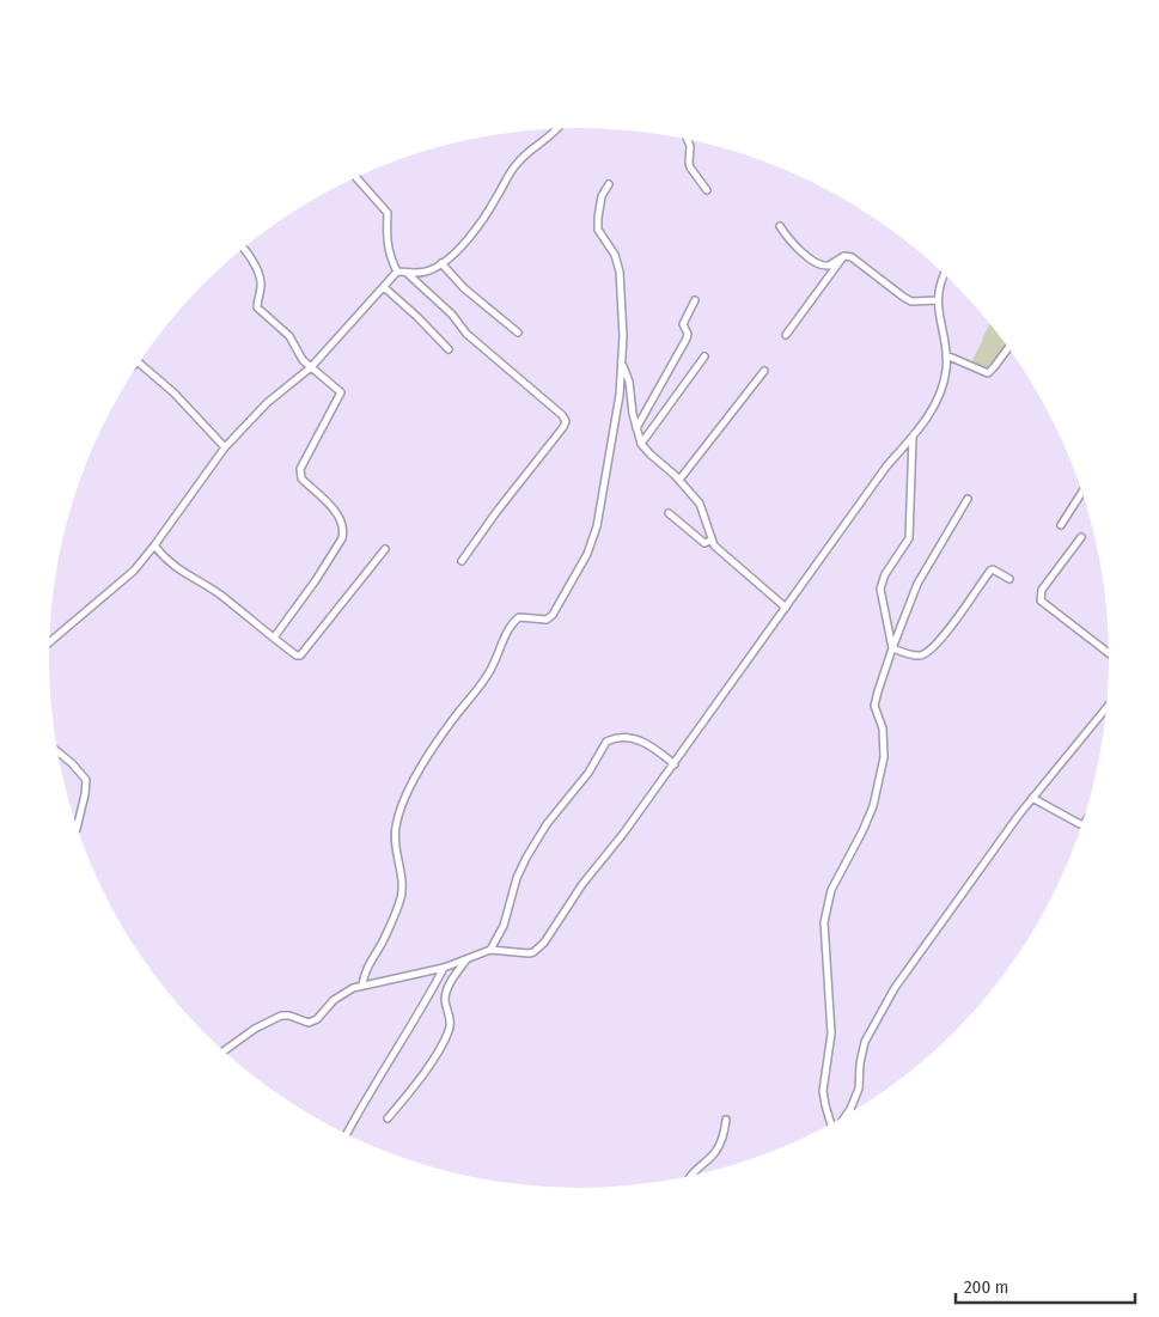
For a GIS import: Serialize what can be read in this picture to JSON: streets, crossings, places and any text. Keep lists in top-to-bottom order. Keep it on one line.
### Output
{"scale_bar":"200 m"}
